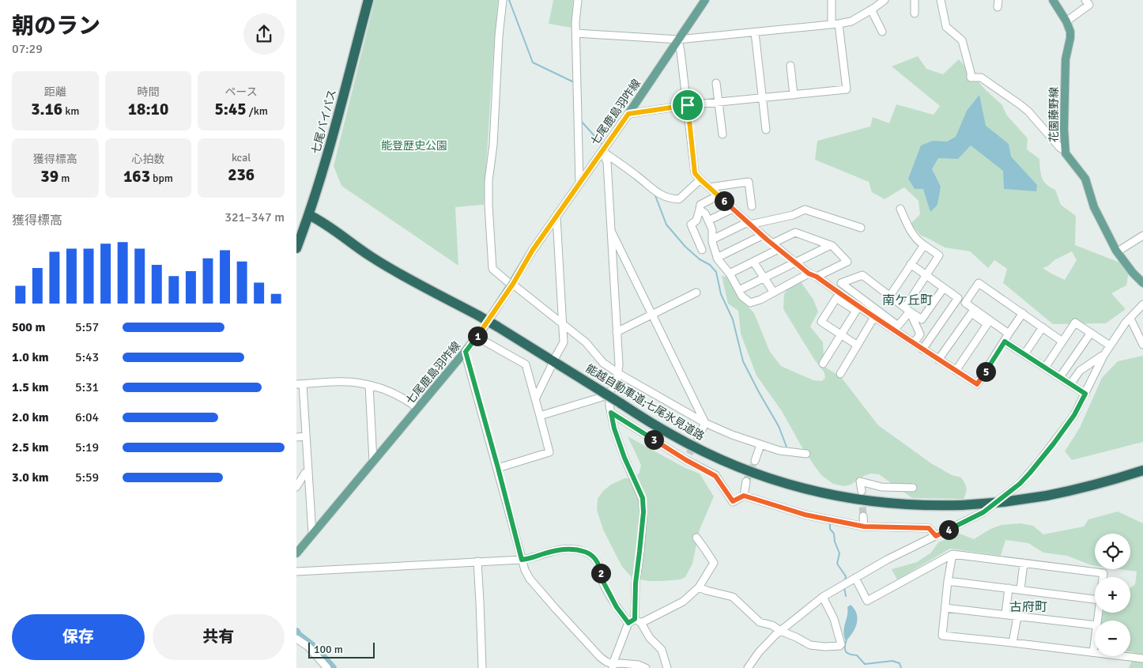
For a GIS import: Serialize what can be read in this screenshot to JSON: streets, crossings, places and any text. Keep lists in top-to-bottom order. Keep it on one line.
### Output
{"streets":{"highway":["七尾バイパス","能越自動車道;七尾氷見道路"],"main road":["七尾鹿島羽咋線","花園藤野線"]},"crossings":[["七尾バイパス","能越自動車道;七尾氷見道路"]],"districts":["南ケ丘町","古府町"],"parks":["能登歴史公園"],"scale_bar":"100 m","page":{"heading":["朝のラン","07:29"],"stats":[["距離","3.16 km"],["時間","18:10"],["ペース","5:45 /km"],["獲得標高","39 m"],["心拍数","163 bpm"],["kcal","236"]],"pins":["6","1","5","3","4","2"],"chart":["獲得標高","321–347 m"],"list":[{"name":"500 m","note":"5:57"},{"name":"1.0 km","note":"5:43"},{"name":"1.5 km","note":"5:31"},{"name":"2.0 km","note":"6:04"},{"name":"2.5 km","note":"5:19"},{"name":"3.0 km","note":"5:59"}],"map_buttons":["+","−"],"buttons":["保存","共有"],"scale":"100 m"}}
